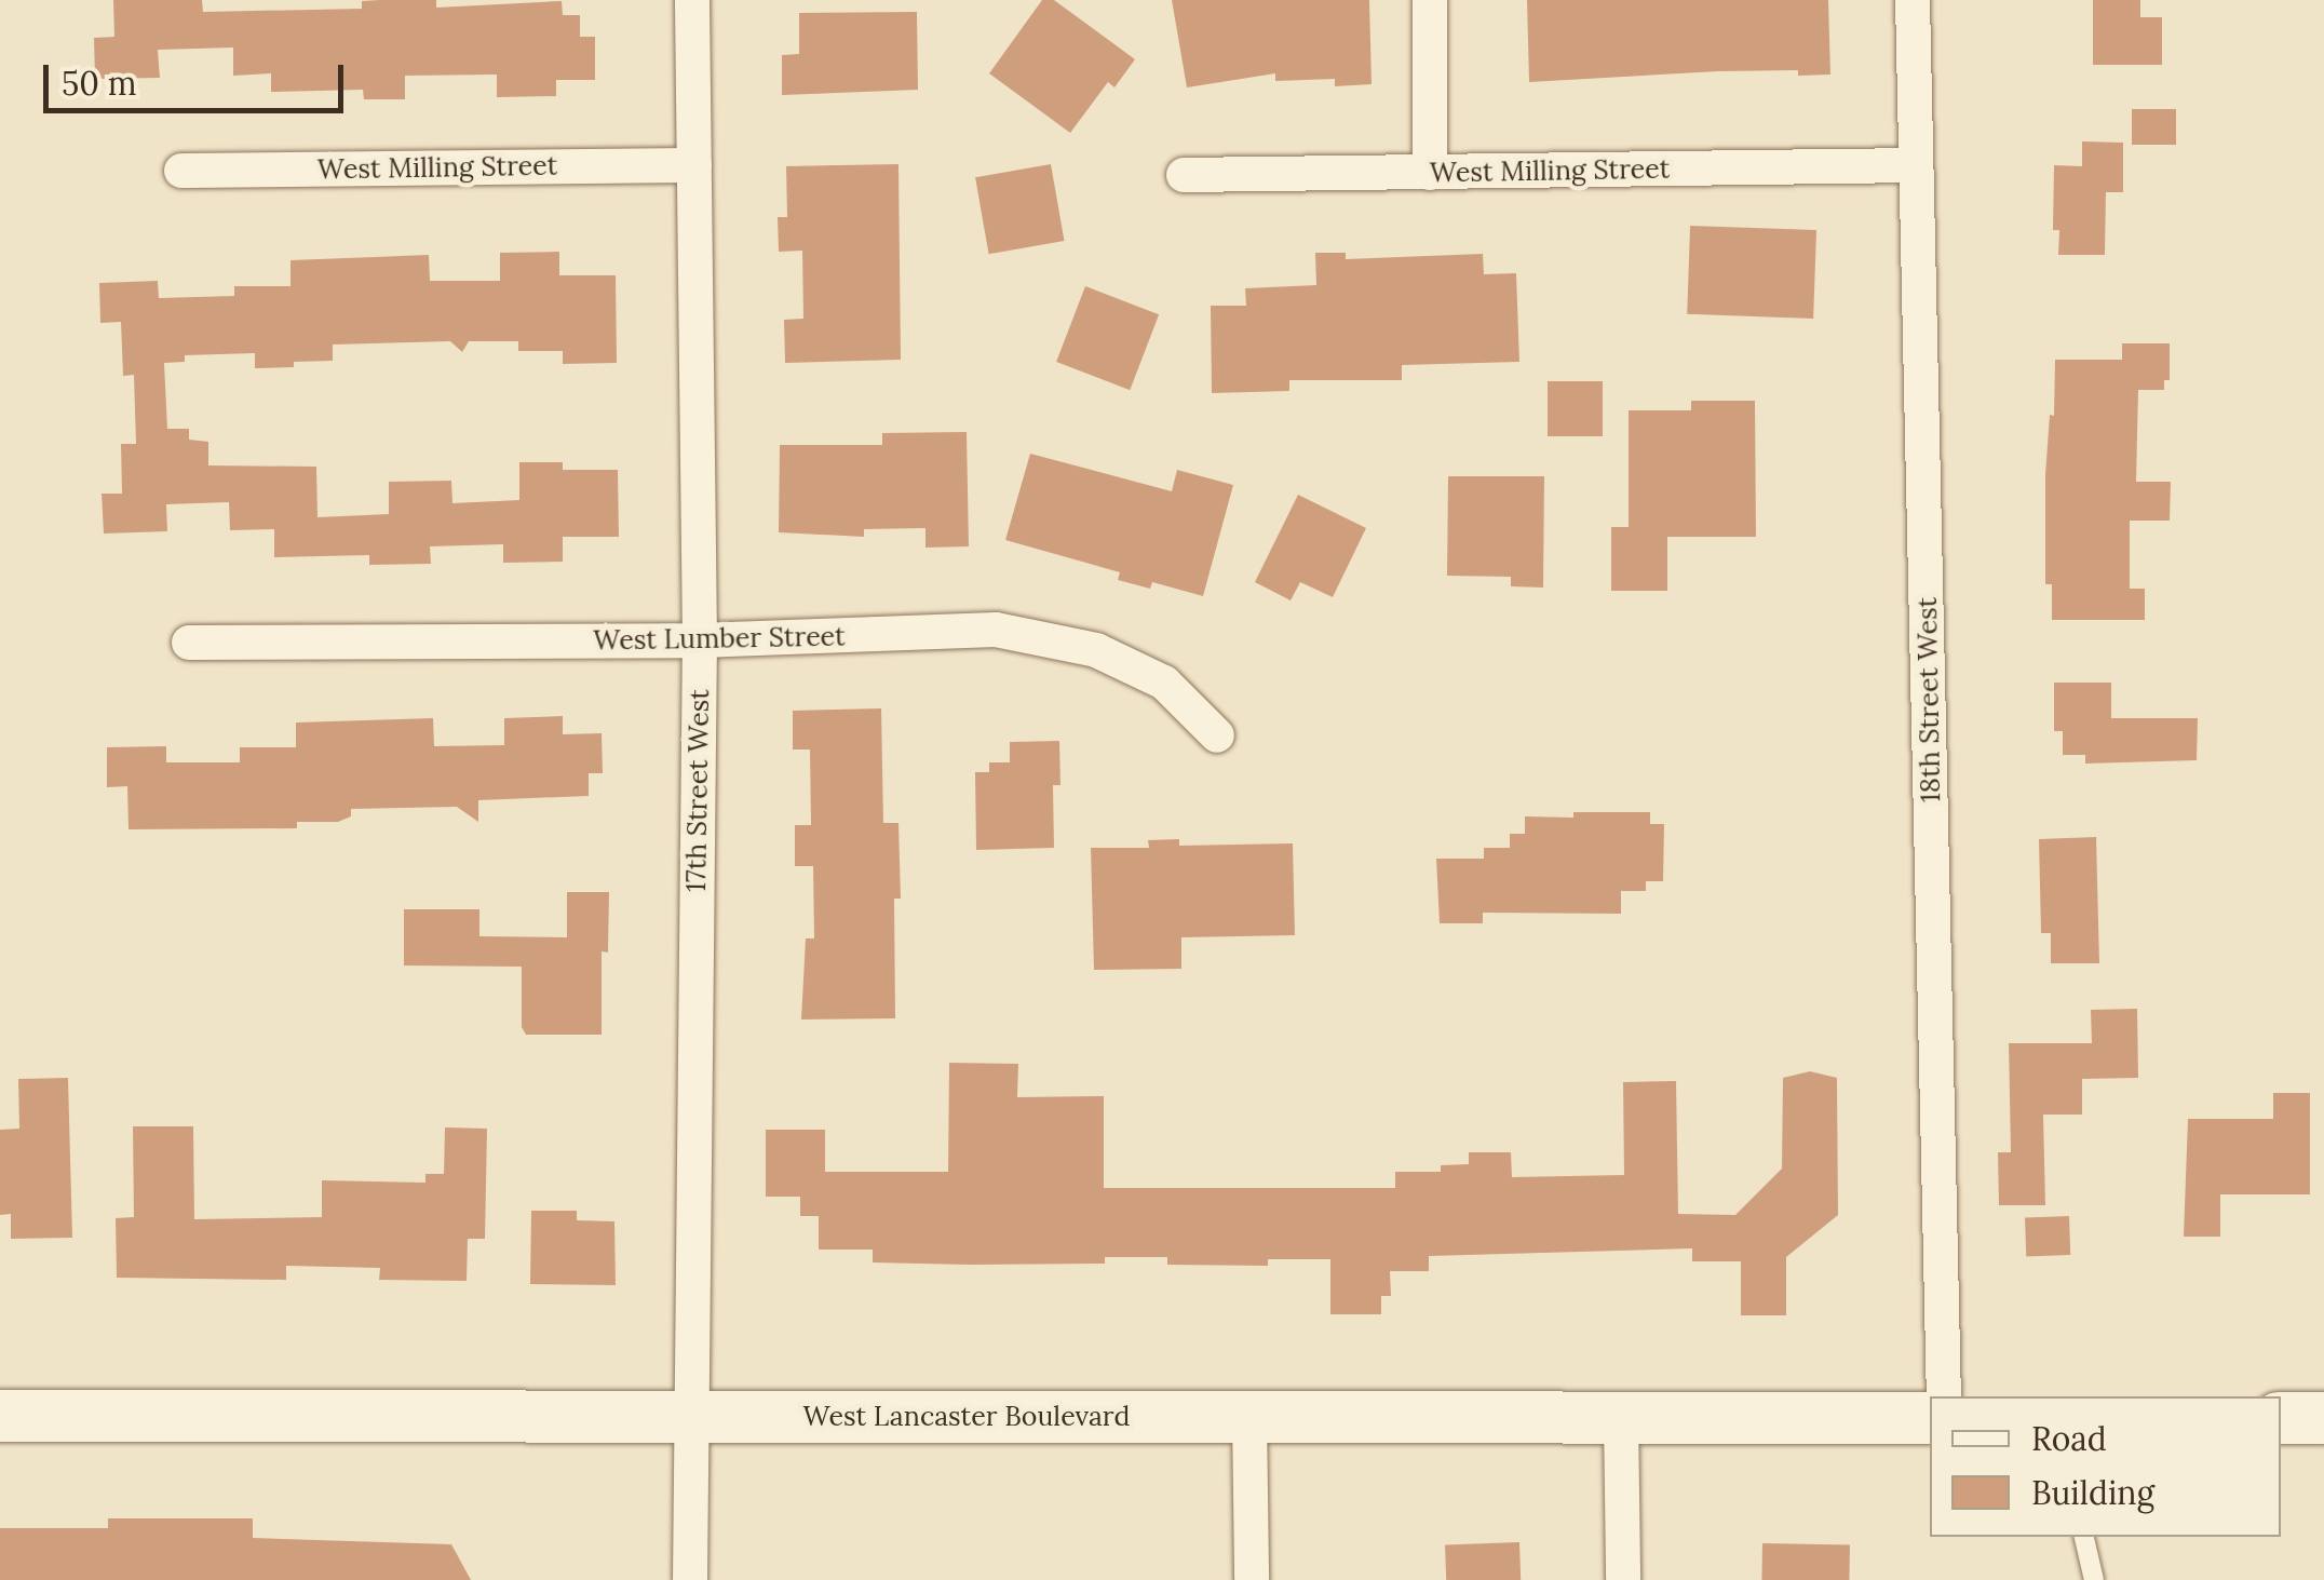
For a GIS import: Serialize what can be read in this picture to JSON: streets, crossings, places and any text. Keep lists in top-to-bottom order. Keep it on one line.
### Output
{"streets":{"street":["West Milling Street","West Lumber Street","18th Street West","17th Street West","West Lancaster Boulevard"]},"crossings":[["West Milling Street","18th Street West"],["West Milling Street","17th Street West"],["West Lumber Street","17th Street West"],["17th Street West","West Lancaster Boulevard"]],"legend":["Road","Building"],"scale_bar":"50 m"}
